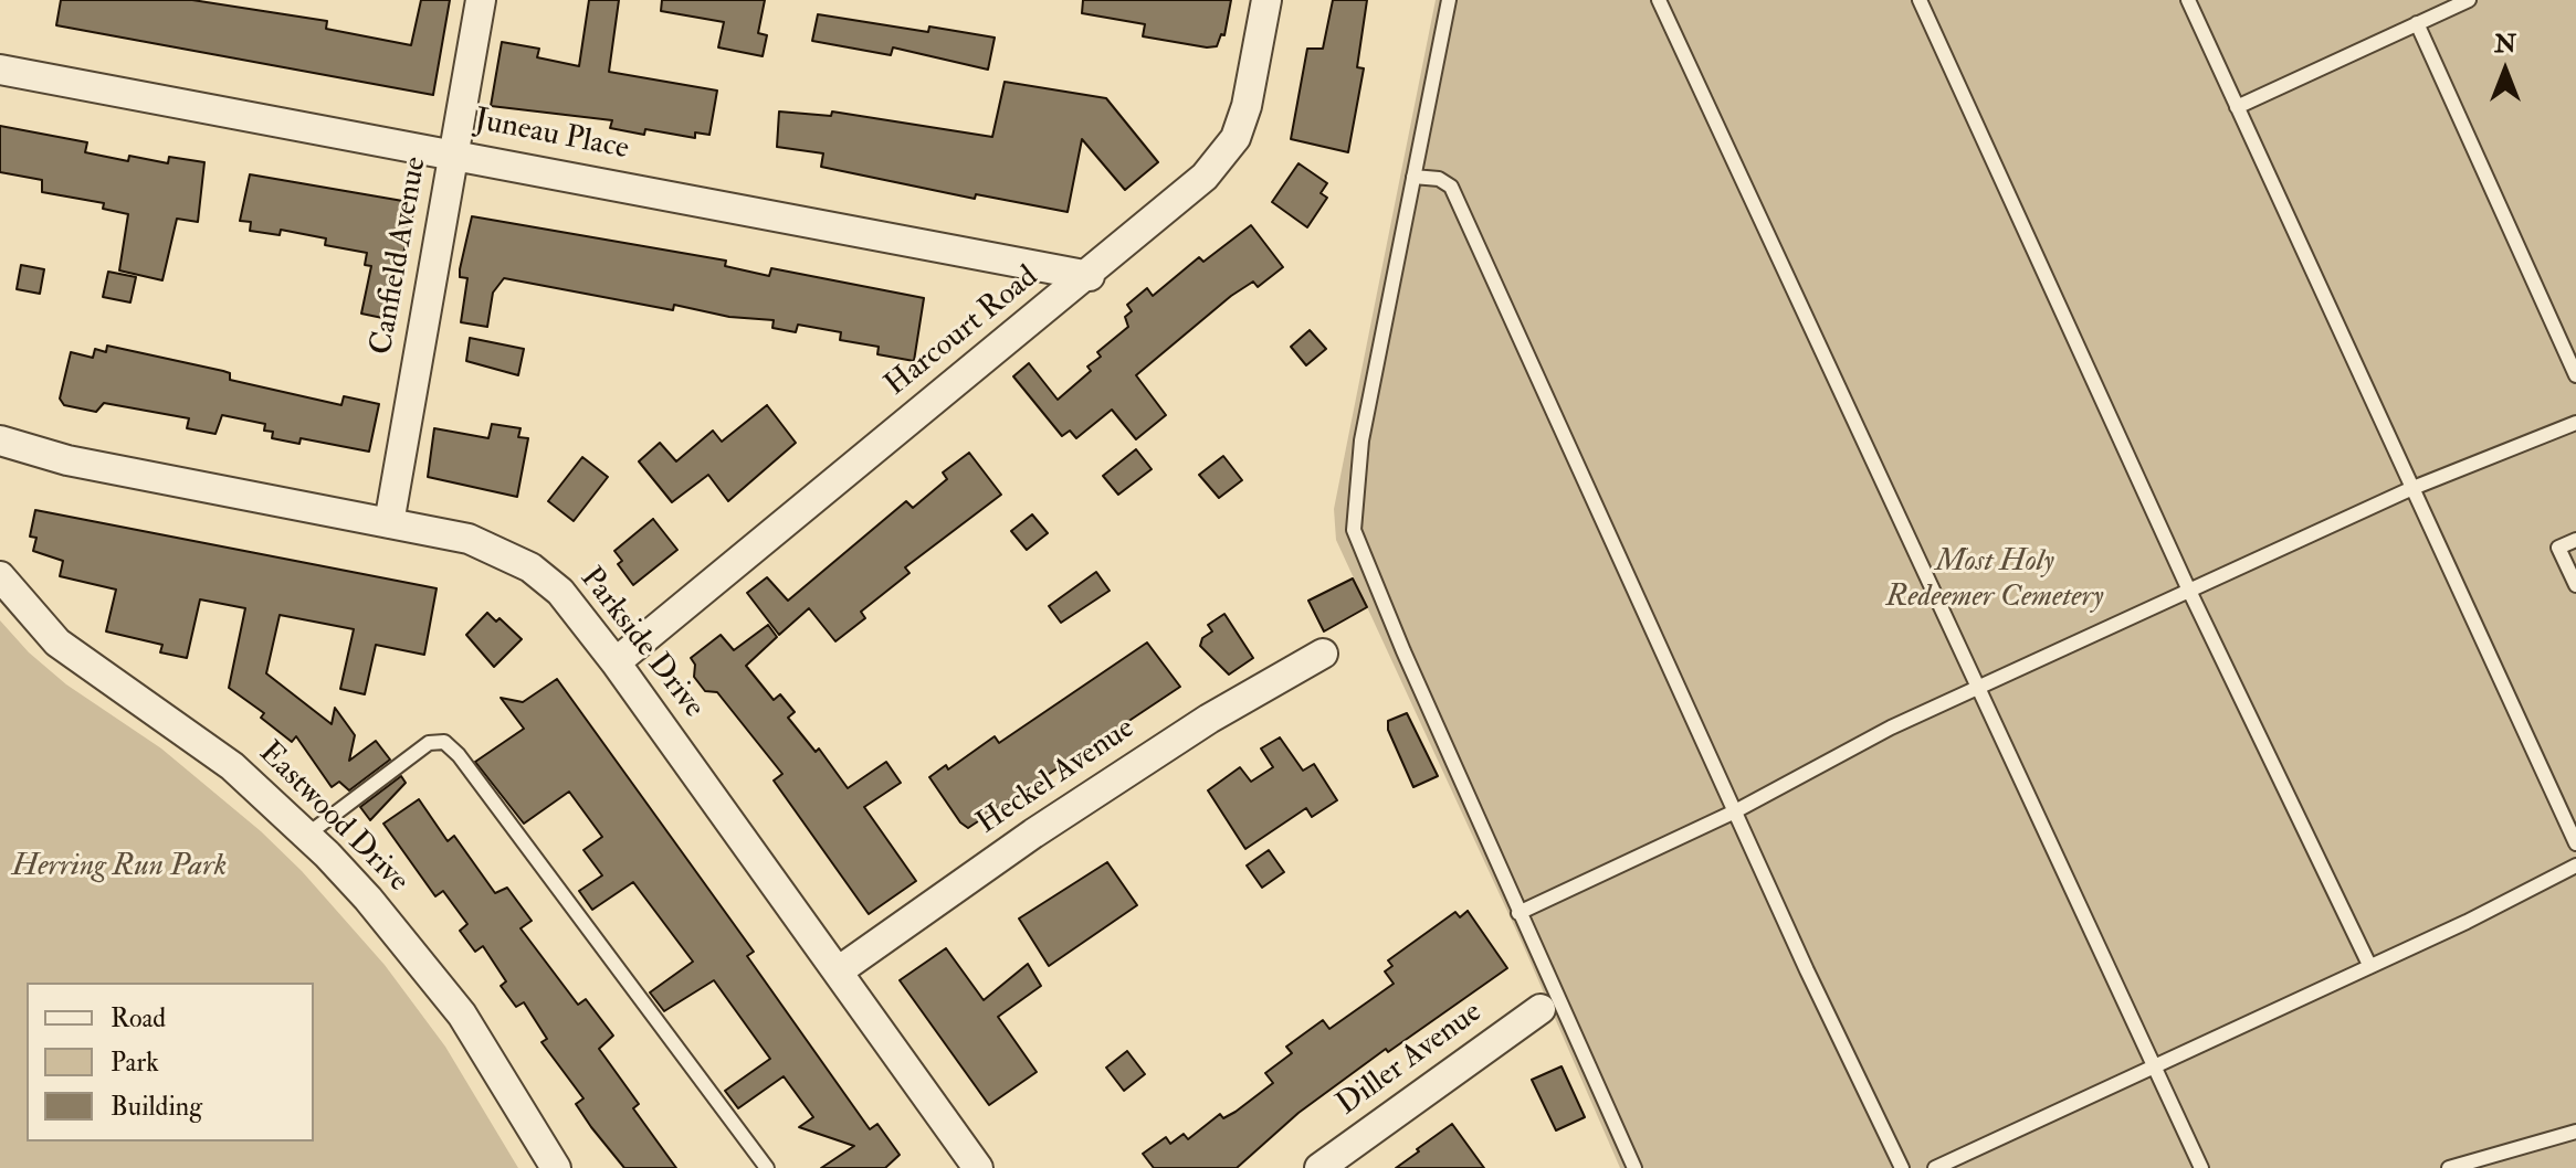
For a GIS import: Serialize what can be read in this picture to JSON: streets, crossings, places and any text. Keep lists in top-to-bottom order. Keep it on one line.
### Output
{"streets":{"street":["Juneau Place","Canfield Avenue","Harcourt Road","Parkside Drive","Heckel Avenue","Eastwood Drive","Diller Avenue"]},"crossings":[["Juneau Place","Canfield Avenue"],["Juneau Place","Harcourt Road"],["Canfield Avenue","Parkside Drive"],["Harcourt Road","Parkside Drive"],["Parkside Drive","Heckel Avenue"]],"parks":["Most Holy Redeemer Cemetery","Herring Run Park"],"legend":["Road","Park","Building"],"north":"top"}
